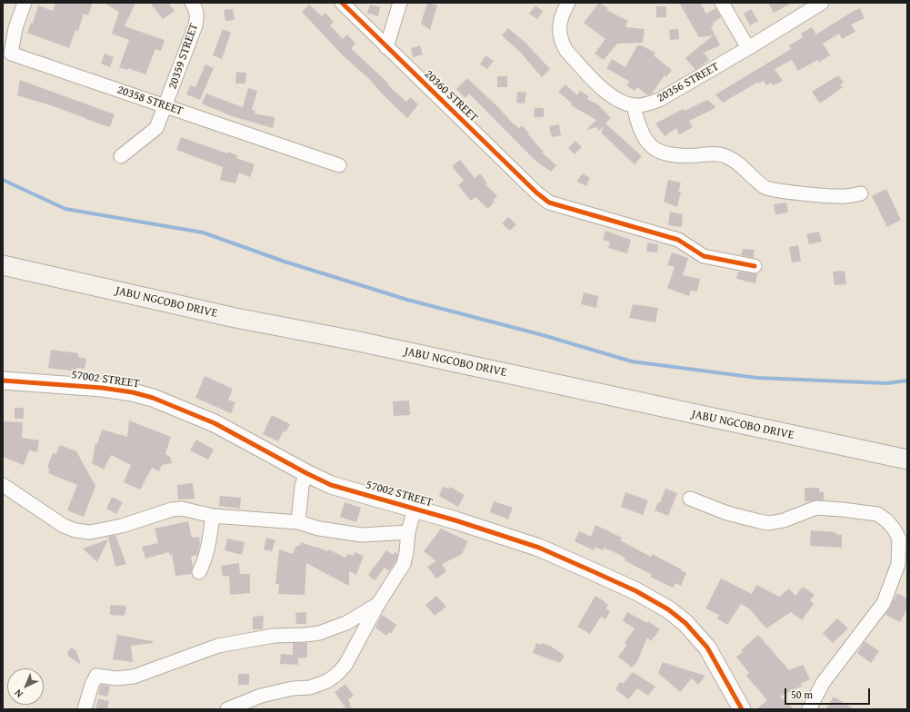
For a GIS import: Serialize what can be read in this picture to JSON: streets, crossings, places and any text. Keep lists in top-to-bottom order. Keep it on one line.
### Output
{"streets":{"main road":["JABU NGCOBO DRIVE"],"street":["20359 STREET","20356 STREET","20360 STREET","20358 STREET","57002 STREET"]},"crossings":[["20359 STREET","20358 STREET"]],"scale_bar":"50 m","north":"bottom left"}
